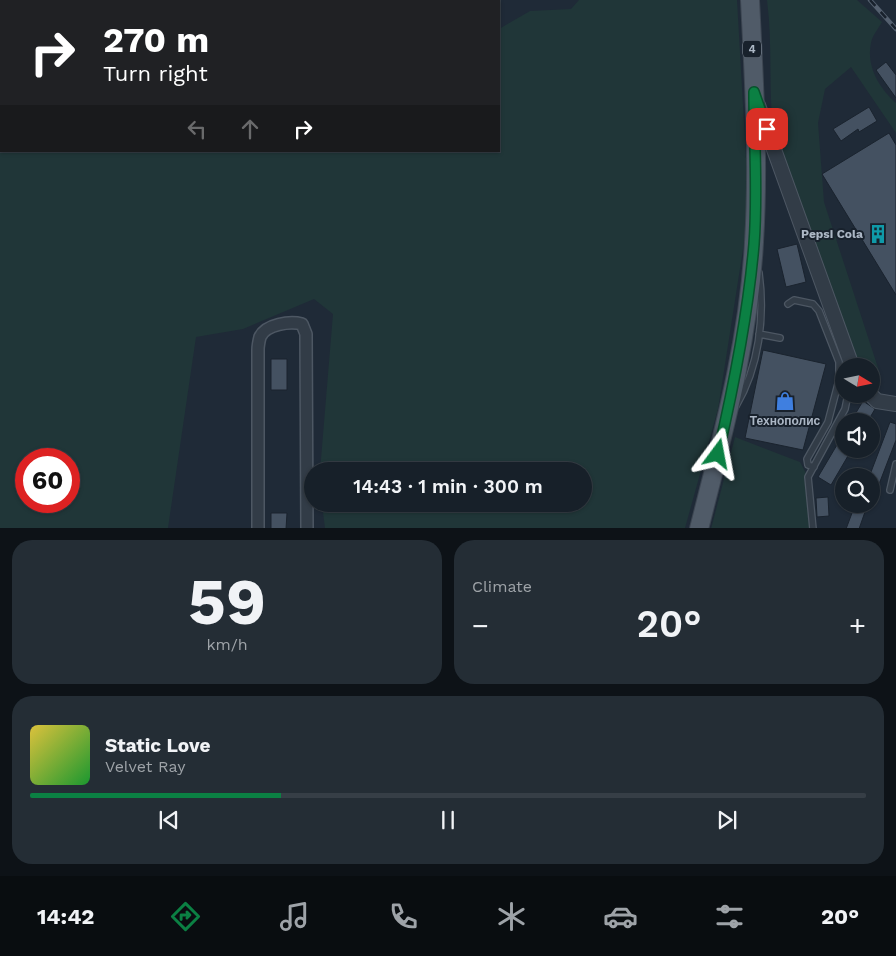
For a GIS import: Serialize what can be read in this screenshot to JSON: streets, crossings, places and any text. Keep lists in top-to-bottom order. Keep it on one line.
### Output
{"streets":{"main road":["4"]},"places":{"building":["Pepsi Cola"],"shop":["Технополис"]},"north":"right","page":{"turn":["270 m","Turn right"],"limit":"60","trip":"14:43 · 1 min · 300 m","tile":[["59","km/h"],"Climate"],"heat":["−","20°","+"],"song":["Static Love","Velvet Ray"],"tabs":["14:42","20°"]}}
